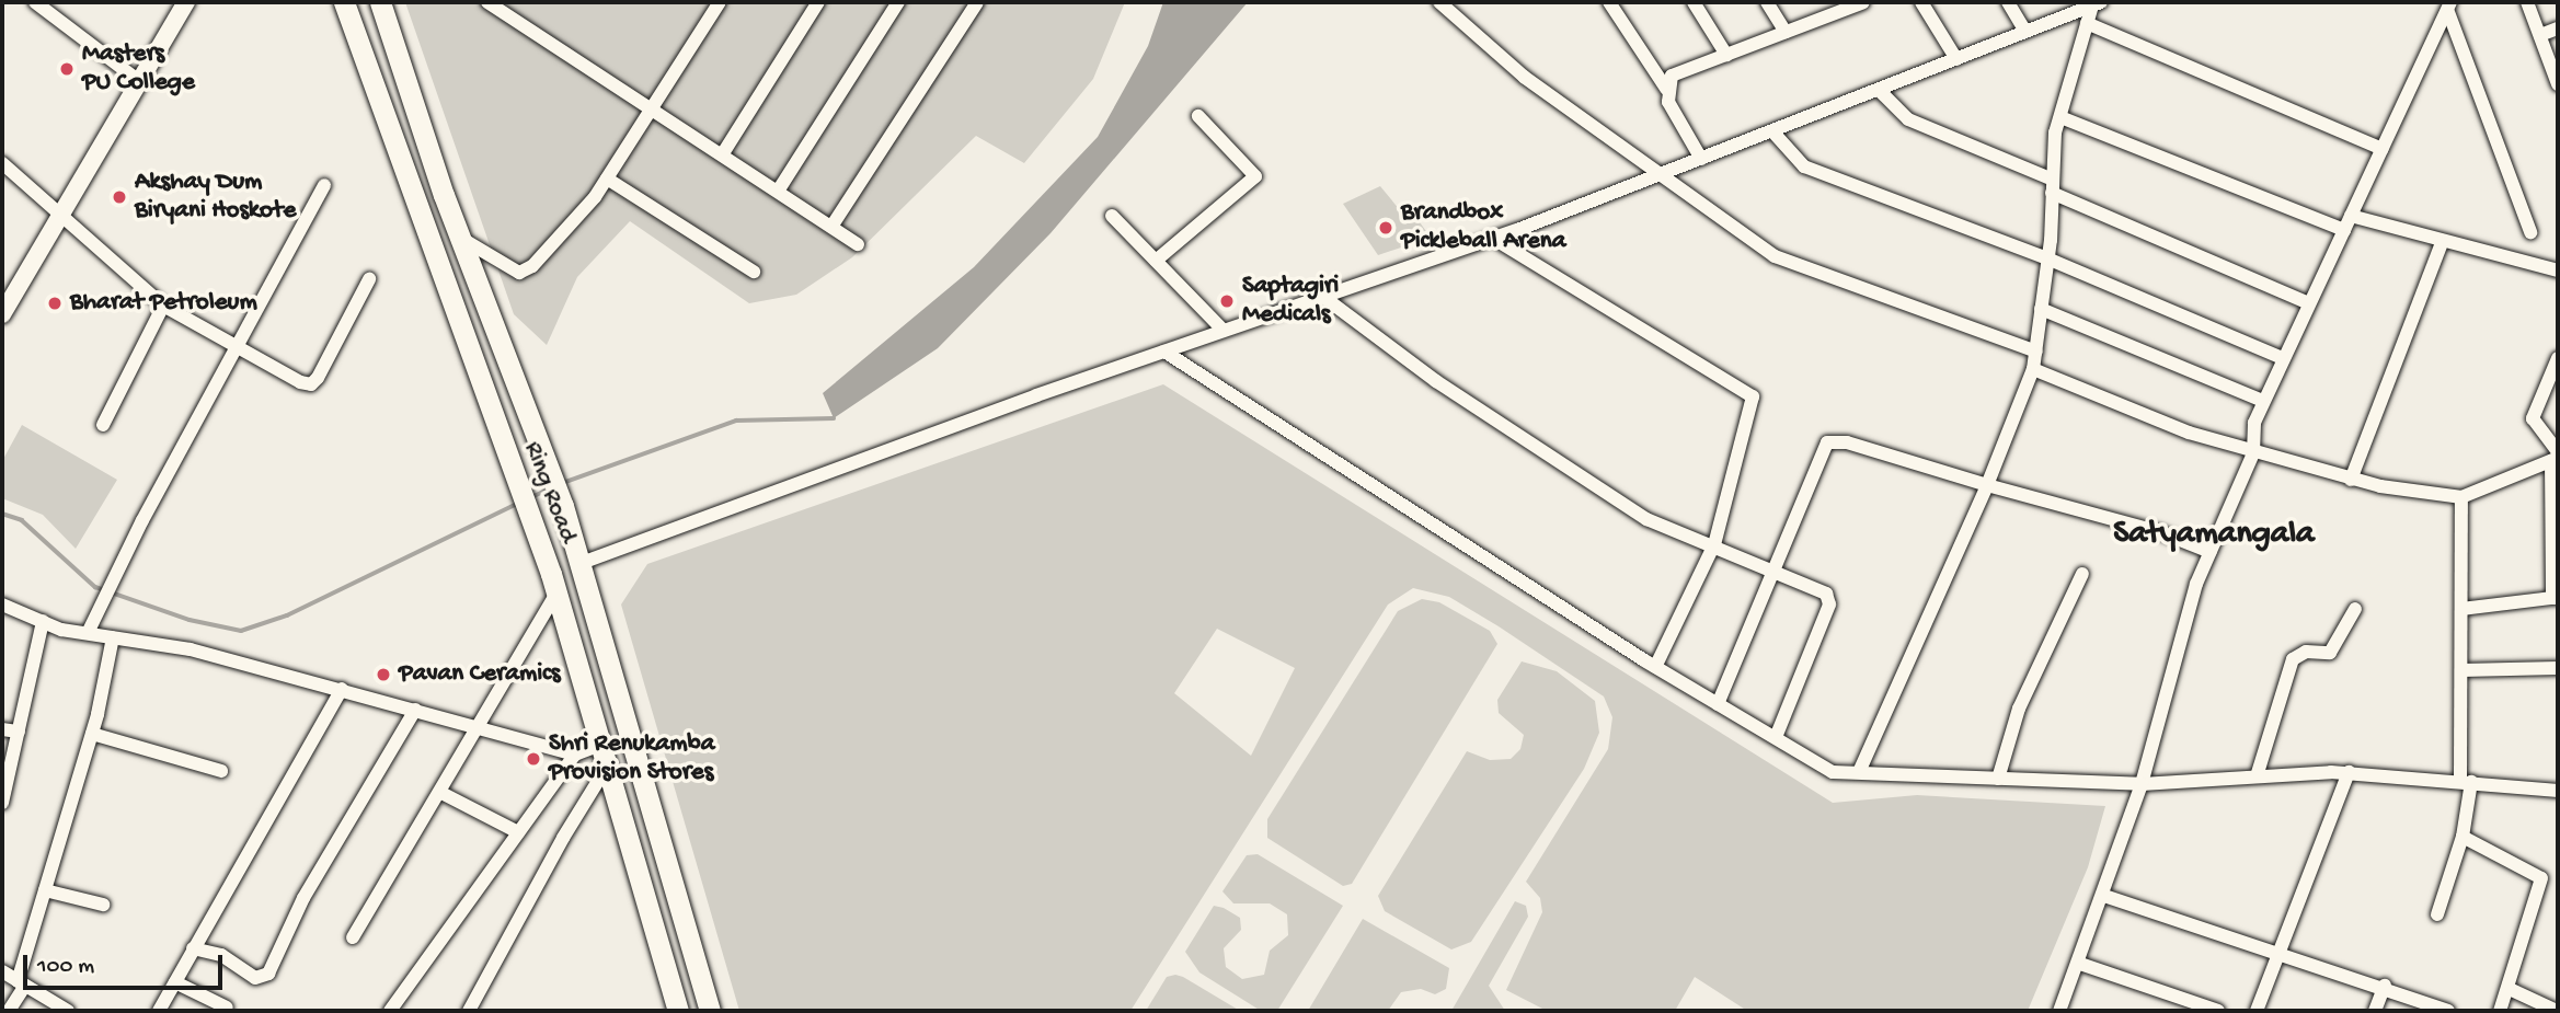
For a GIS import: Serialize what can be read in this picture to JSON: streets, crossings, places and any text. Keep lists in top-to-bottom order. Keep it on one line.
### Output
{"streets":{"main road":["Ring Road"]},"districts":["Satyamangala"],"places":["Masters PU College","Akshay Dum Biryani Hoskote","Brandbox Pickleball Arena","Saptagiri Medicals","Bharat Petroleum","Pavan Ceramics","Shri Renukamba Provision Stores"],"scale_bar":"100 m"}
